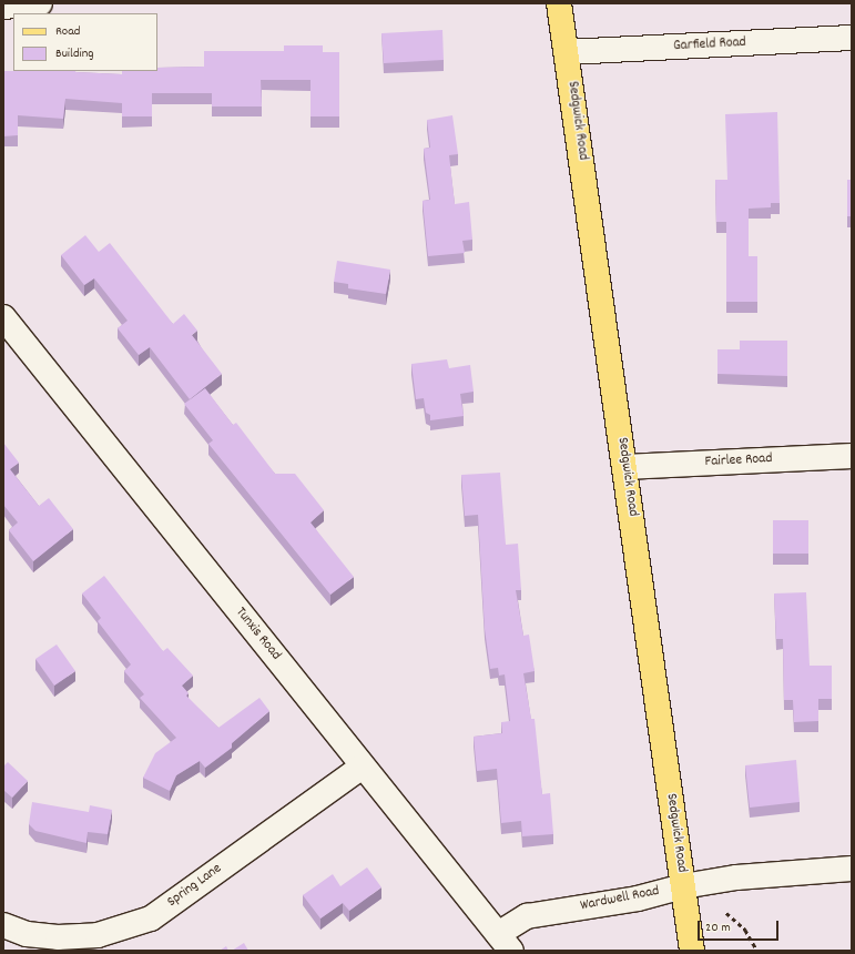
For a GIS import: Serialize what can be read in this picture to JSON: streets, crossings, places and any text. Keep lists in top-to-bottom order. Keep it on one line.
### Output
{"streets":{"main road":["Sedgwick Road"],"street":["Garfield Road","Fairlee Road","Tunxis Road","Spring Lane","Wardwell Road"]},"crossings":[["Garfield Road","Sedgwick Road"],["Sedgwick Road","Fairlee Road"],["Sedgwick Road","Wardwell Road"],["Tunxis Road","Spring Lane"],["Tunxis Road","Wardwell Road"]],"legend":["Road","Building"],"scale_bar":"20 m"}
